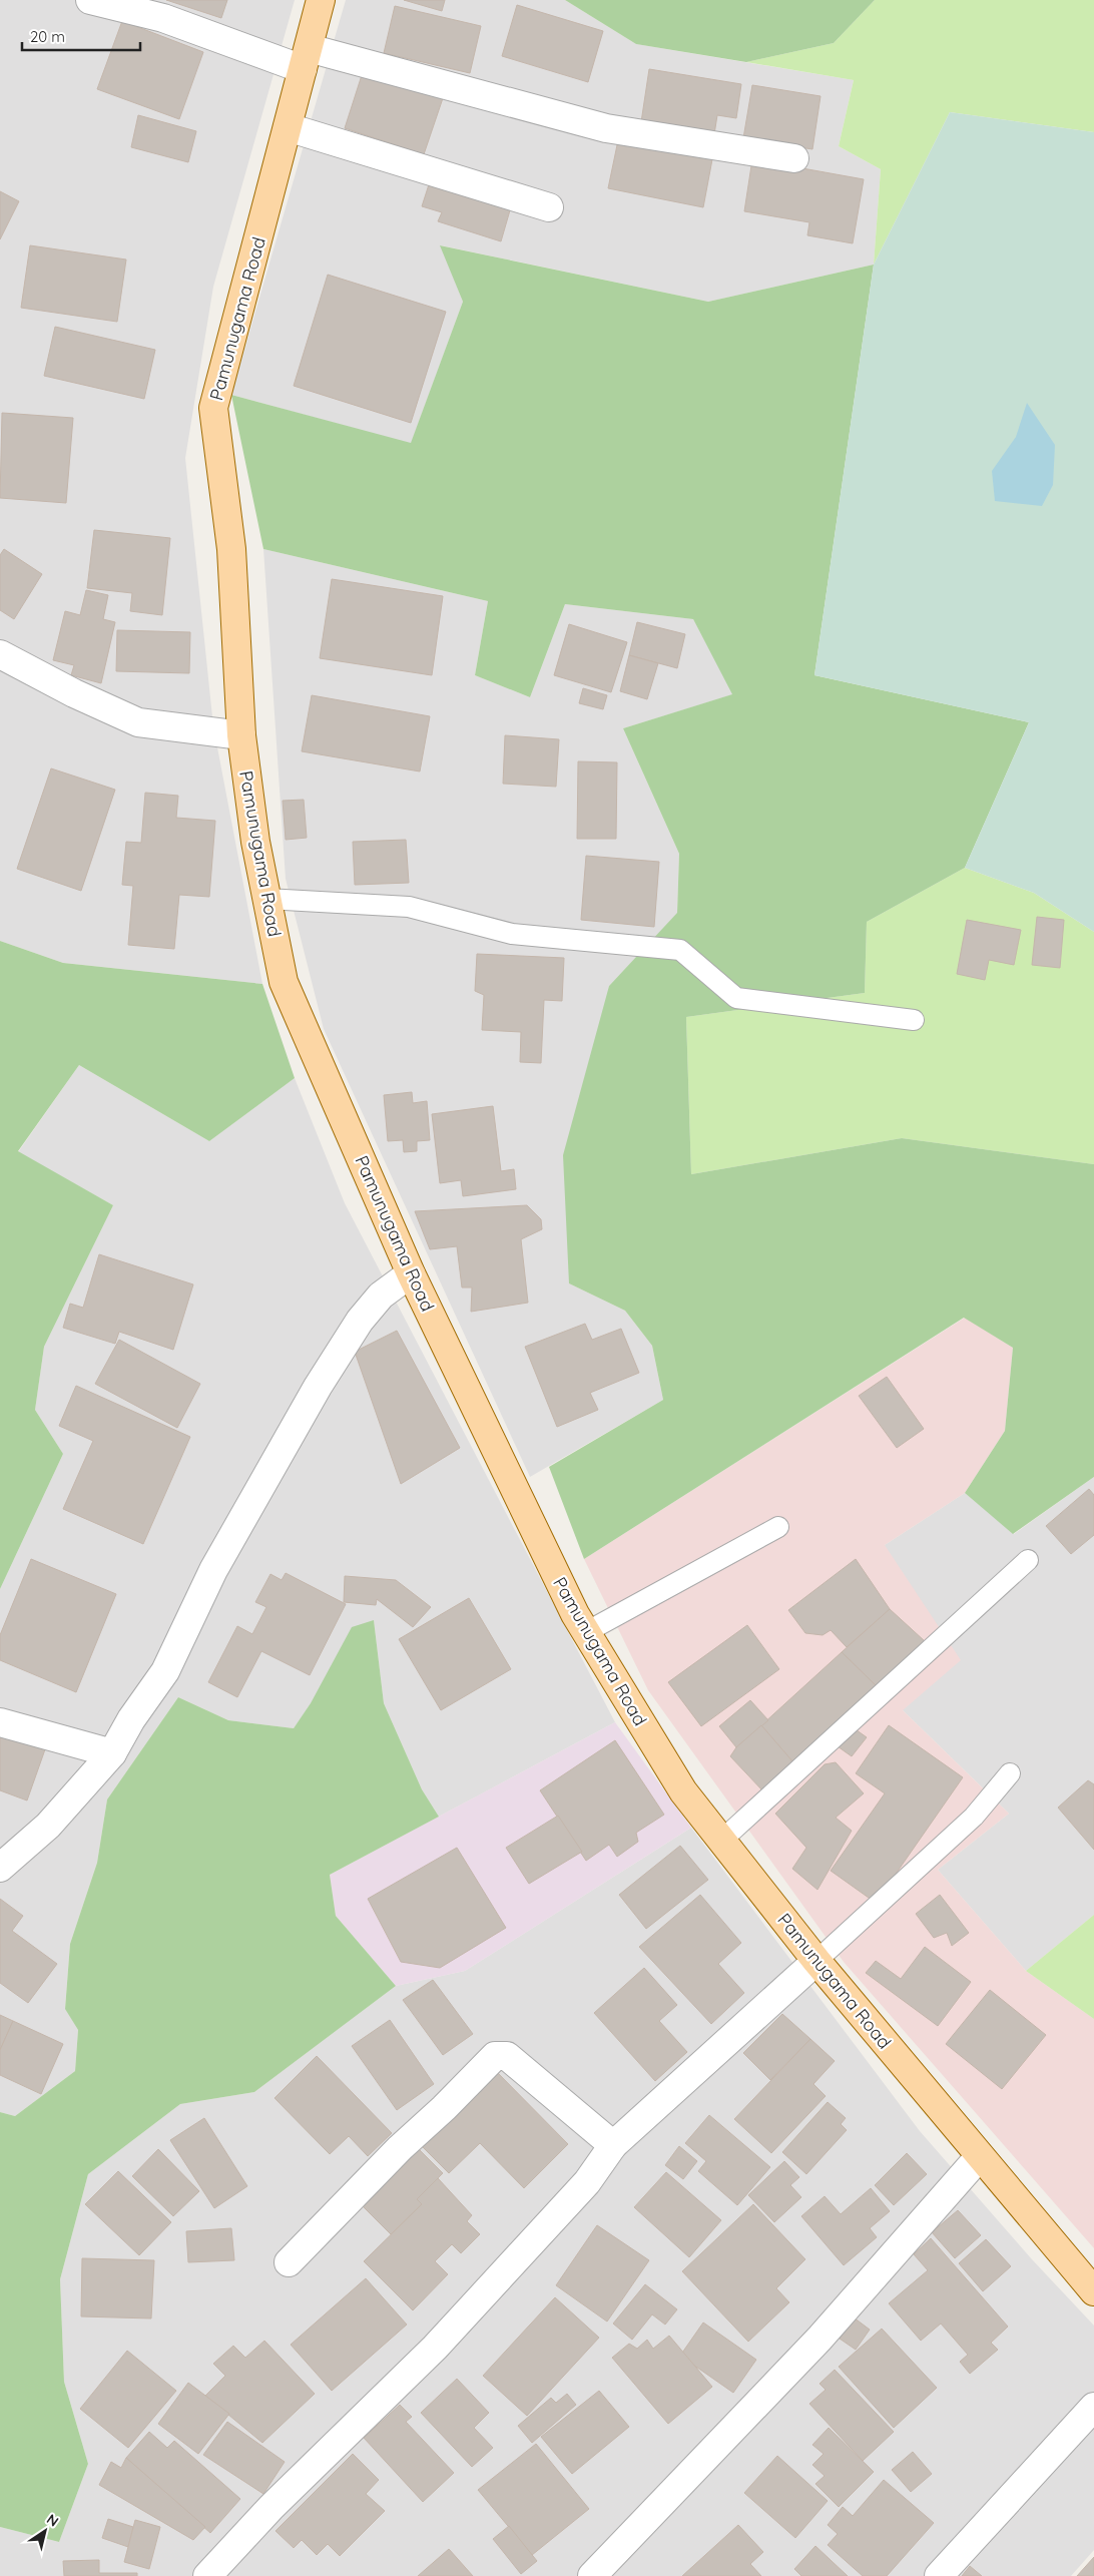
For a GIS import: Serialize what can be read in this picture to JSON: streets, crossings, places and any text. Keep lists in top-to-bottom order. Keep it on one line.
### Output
{"streets":{"main road":["Pamunugama Road"]},"scale_bar":"20 m","north":"top right"}
